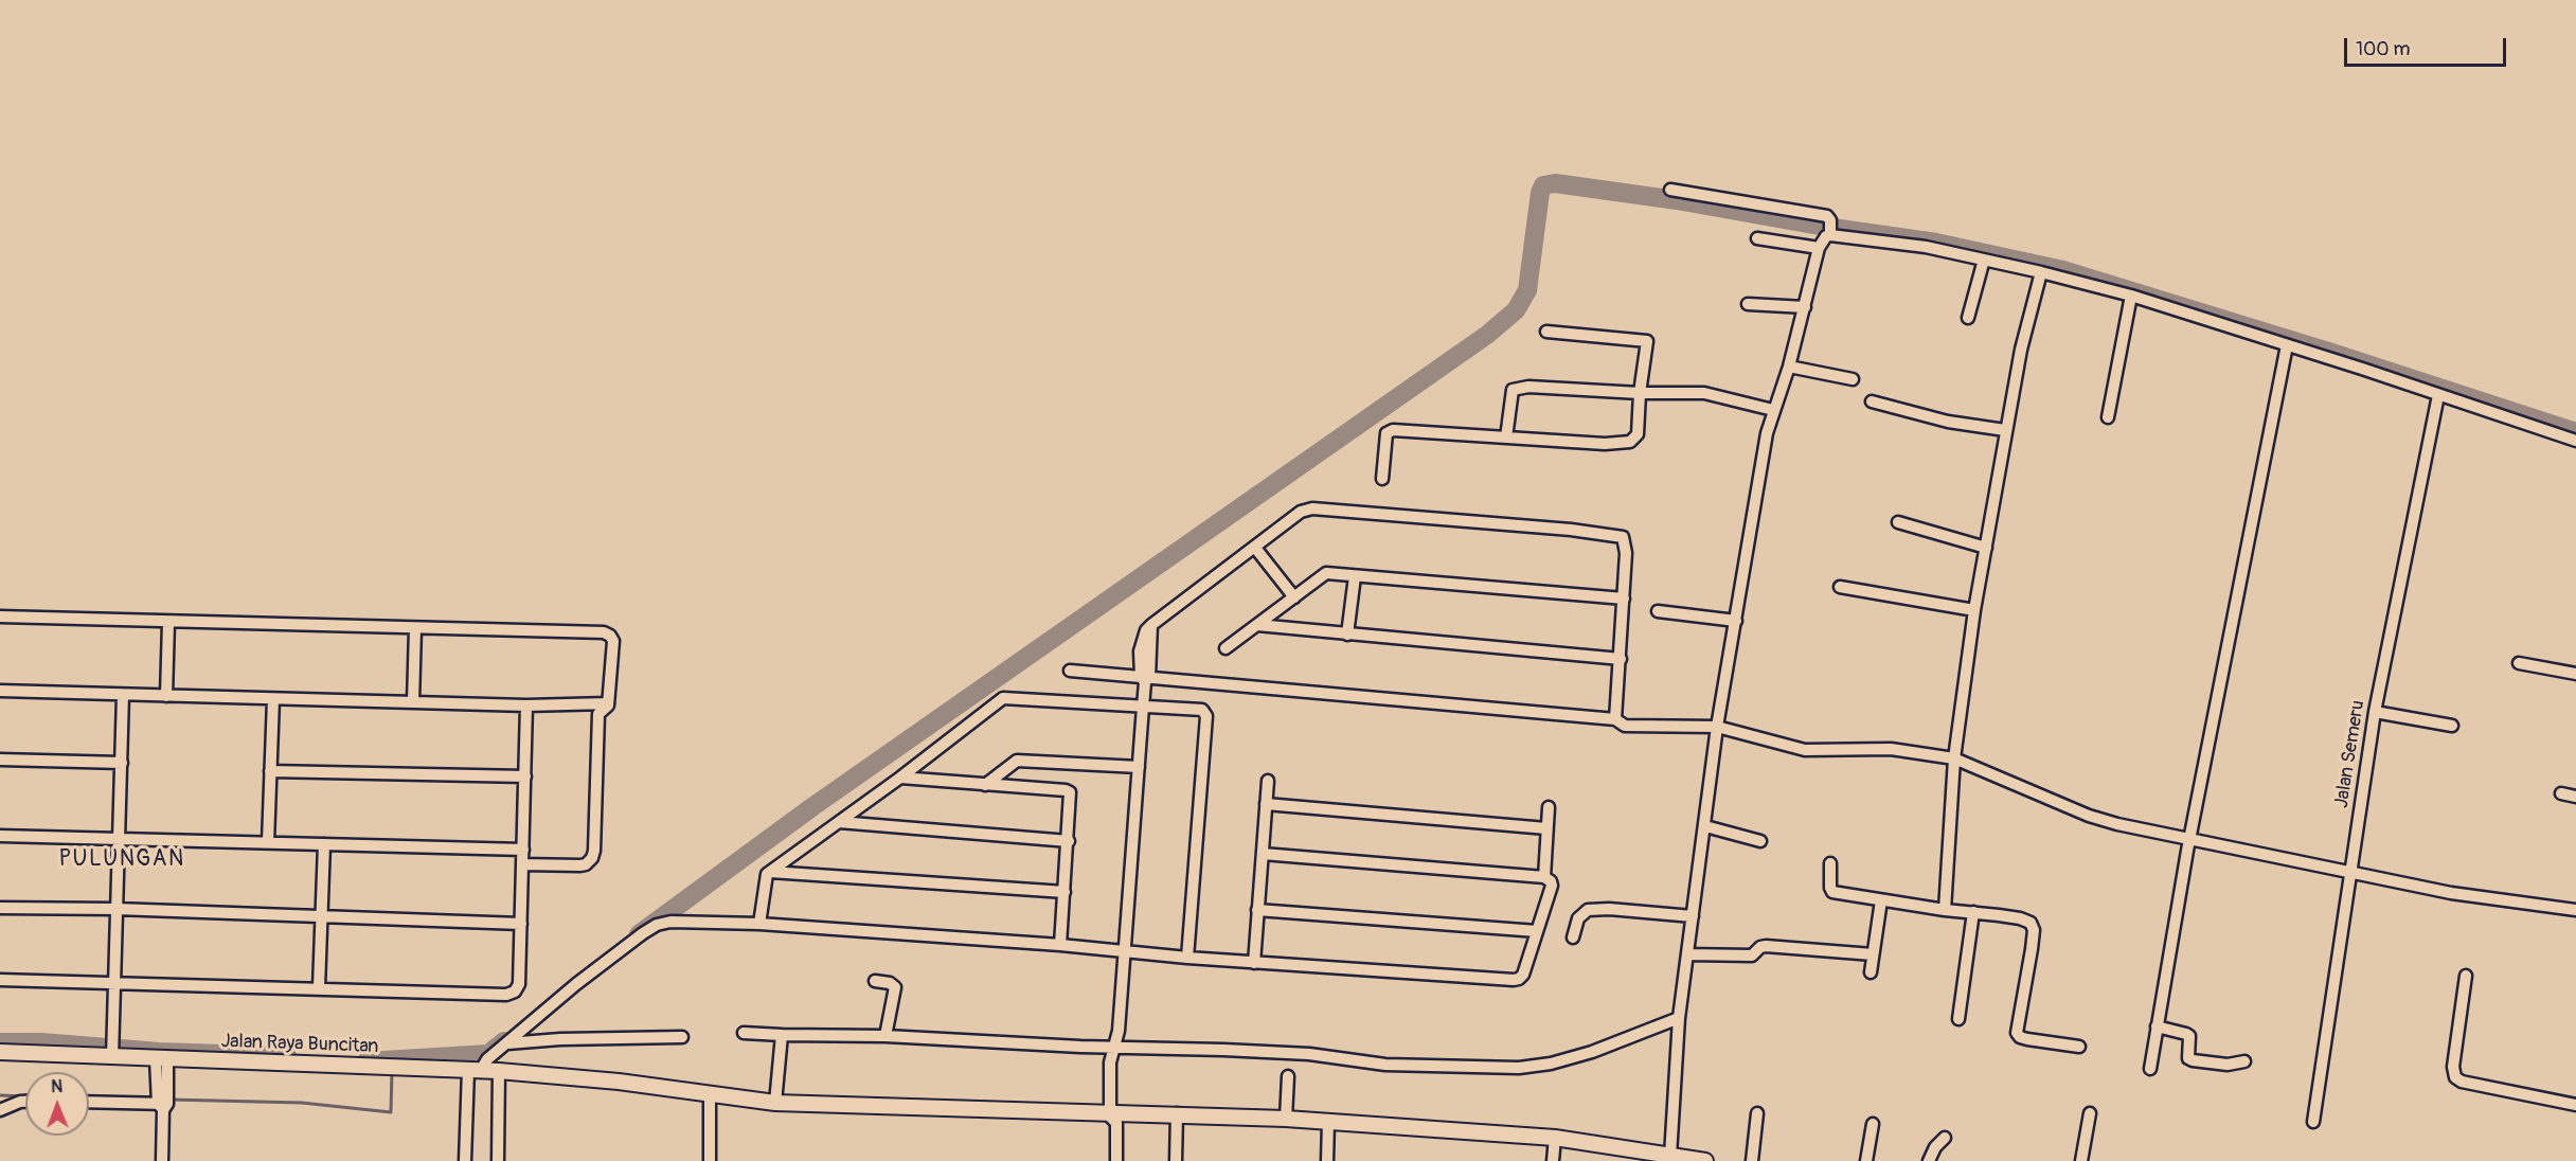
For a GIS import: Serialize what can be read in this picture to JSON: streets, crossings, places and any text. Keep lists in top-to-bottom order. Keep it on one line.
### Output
{"streets":{"street":["Jalan Semeru","Jalan Raya Buncitan"]},"districts":["PULUNGAN"],"scale_bar":"100 m","north":"top"}
